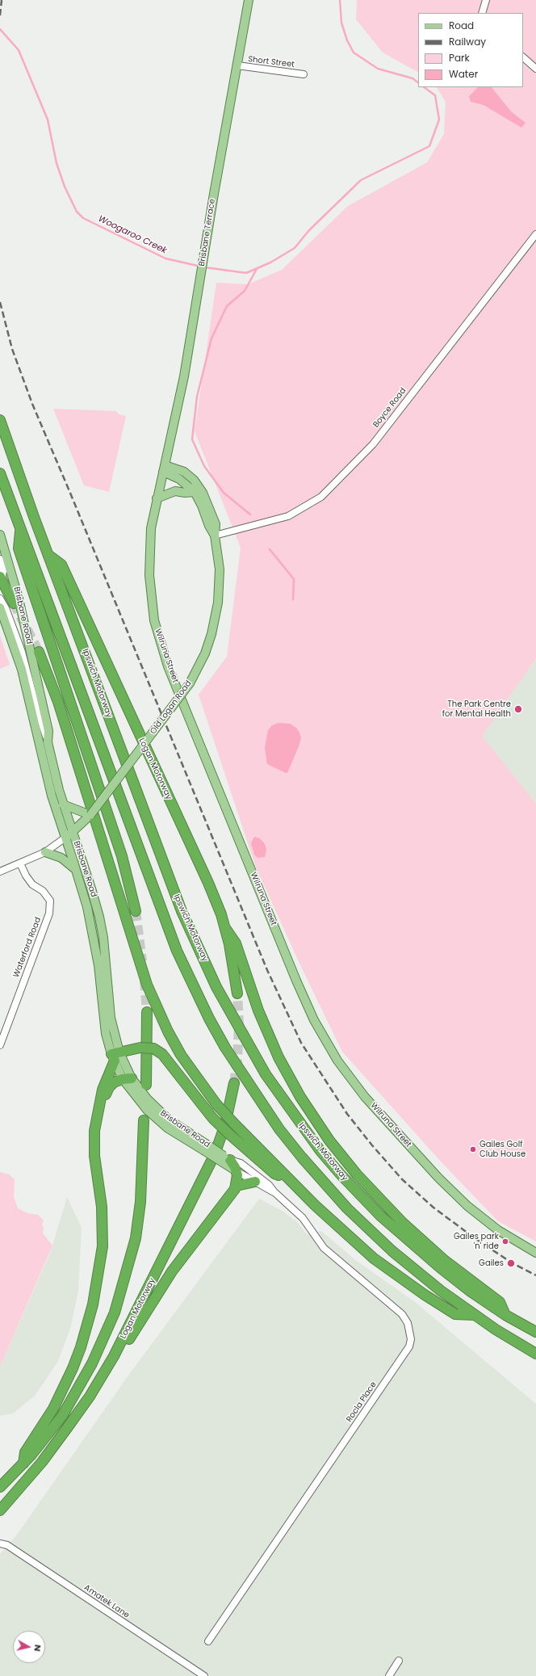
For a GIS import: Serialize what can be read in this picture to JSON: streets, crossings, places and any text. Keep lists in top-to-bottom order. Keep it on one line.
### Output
{"streets":{"highway":["Ipswich Motorway","Logan Motorway"],"main road":["Brisbane Terrace","Brisbane Road","Wilruna Street","Old Logan Road"],"street":["Short Street","Boyce Road","Waterford Road","Rocla Place","Amatek Lane"]},"crossings":[["Short Street","Brisbane Terrace"],["Brisbane Terrace","Wilruna Street"],["Brisbane Terrace","Old Logan Road"],["Boyce Road","Old Logan Road"],["Brisbane Road","Old Logan Road"],["Brisbane Road","Rocla Place"],["Wilruna Street","Old Logan Road"],["Ipswich Motorway","Logan Motorway"],["Old Logan Road","Waterford Road"]],"water":["Woogaroo Creek"],"places":["The Park Centre for Mental Health","Gailes Golf Club House","Gailes park 'n' ride","Gailes"],"legend":["Road","Railway","Park","Water"],"north":"right"}
